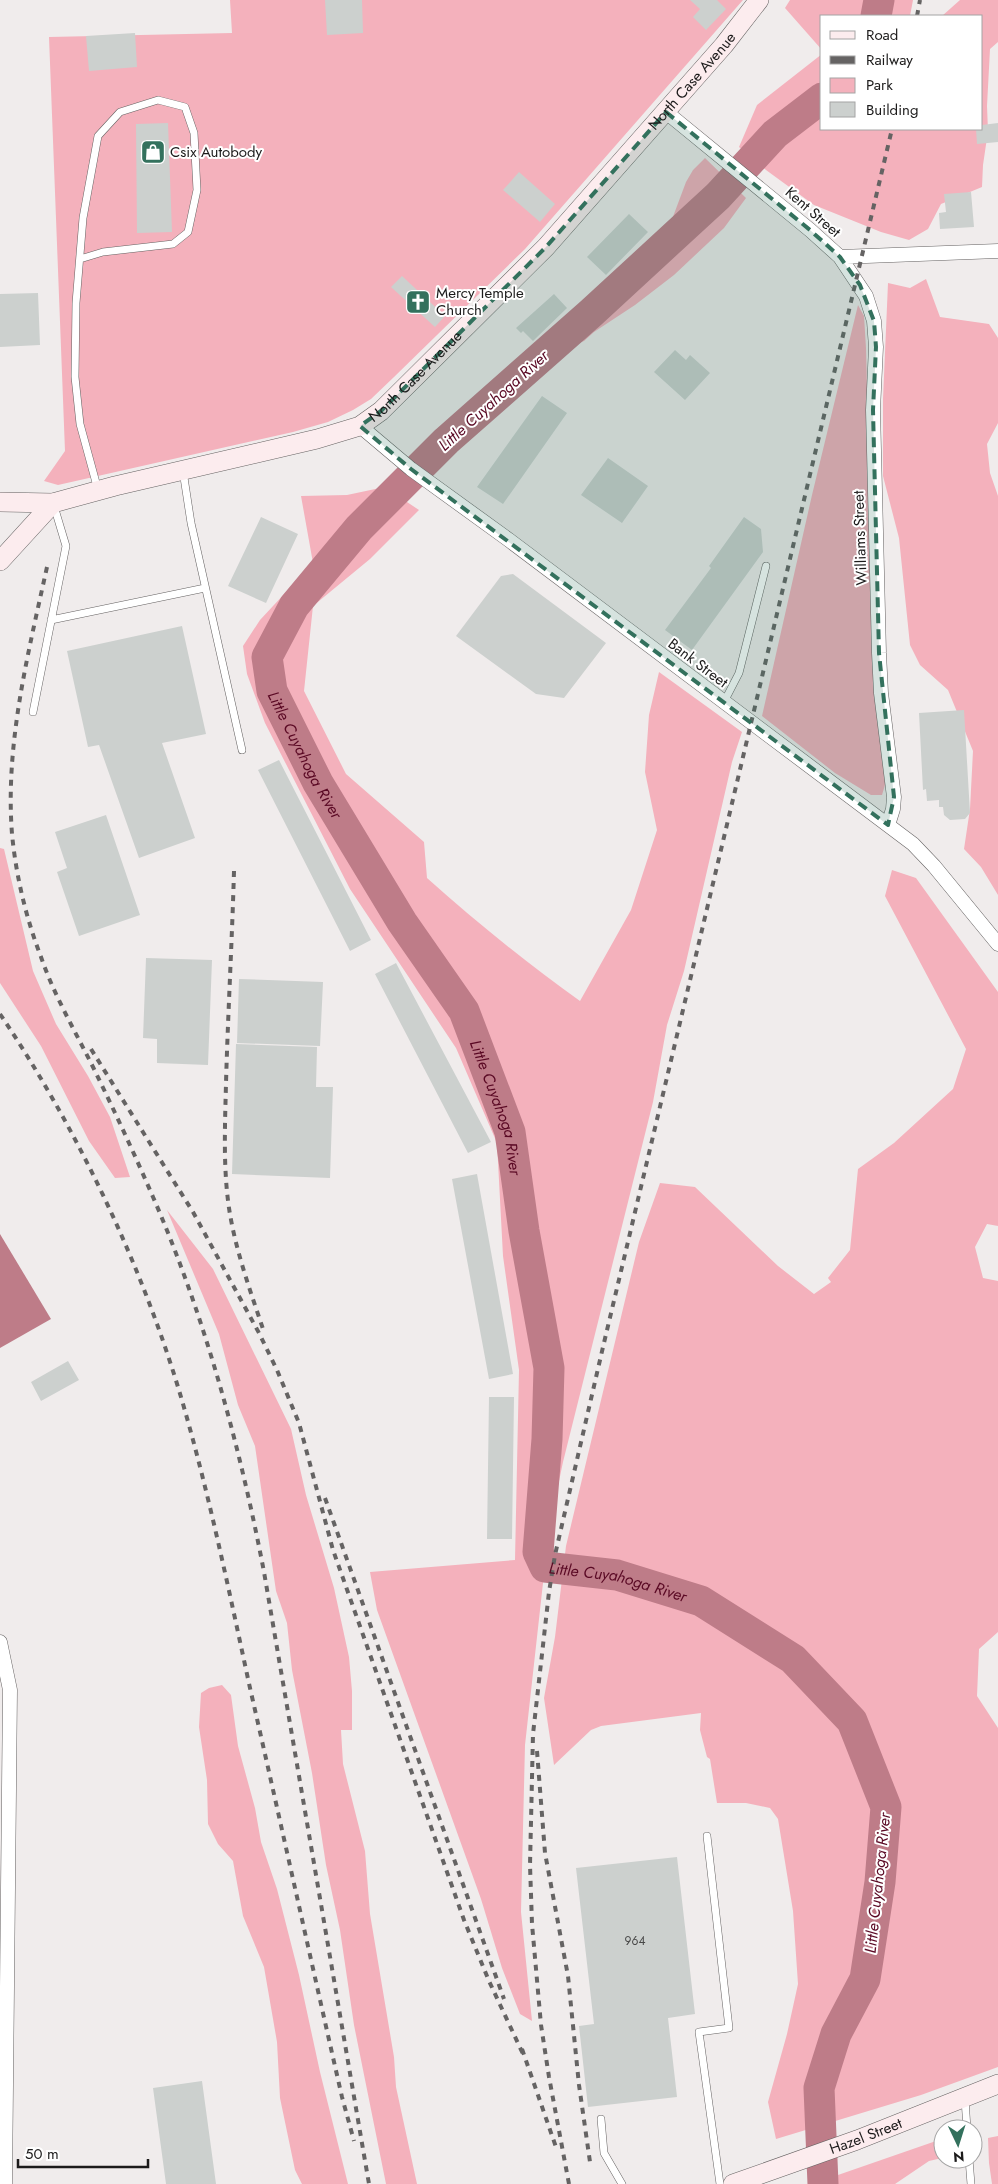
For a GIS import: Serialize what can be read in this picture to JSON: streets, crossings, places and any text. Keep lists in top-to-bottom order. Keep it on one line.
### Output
{"streets":{"street":["North Case Avenue","Kent Street","Williams Street","Bank Street","Hazel Street"]},"crossings":[["North Case Avenue","Kent Street"],["North Case Avenue","Bank Street"],["Kent Street","Williams Street"],["Williams Street","Bank Street"]],"water":["Little Cuyahoga River"],"places":{"shop":["Csix Autobody"],"church":["Mercy Temple Church"]},"house_numbers":["964"],"legend":["Road","Railway","Park","Building"],"scale_bar":"50 m","north":"bottom"}
